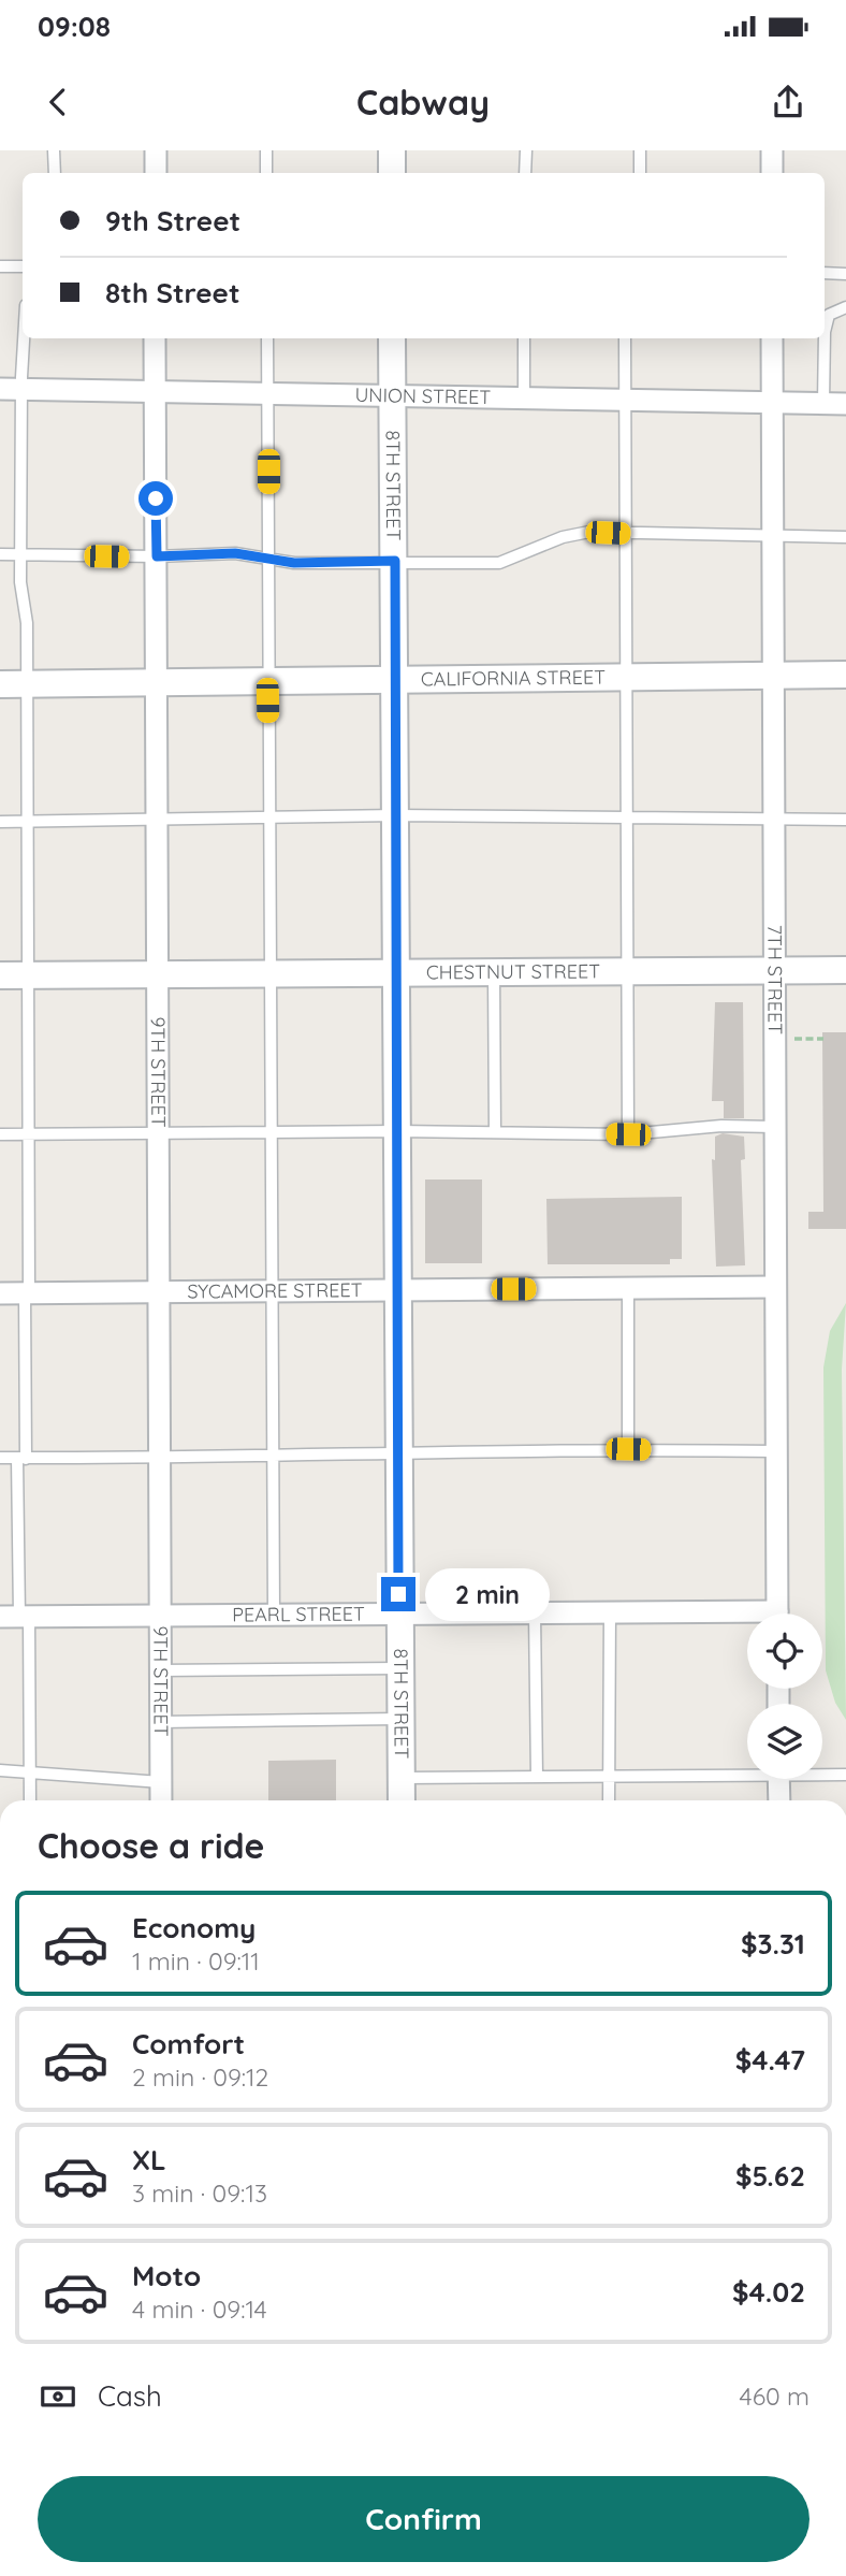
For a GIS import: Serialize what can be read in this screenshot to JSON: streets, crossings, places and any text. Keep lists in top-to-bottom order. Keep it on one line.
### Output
{"streets":{"street":["UNION STREET","8TH STREET","CALIFORNIA STREET","CHESTNUT STREET","7TH STREET","9TH STREET","SYCAMORE STREET","PEARL STREET"]},"crossings":[["UNION STREET","8TH STREET"],["UNION STREET","7TH STREET"],["UNION STREET","9TH STREET"],["8TH STREET","CALIFORNIA STREET"],["8TH STREET","CHESTNUT STREET"],["8TH STREET","SYCAMORE STREET"],["8TH STREET","PEARL STREET"],["CALIFORNIA STREET","7TH STREET"],["CALIFORNIA STREET","9TH STREET"],["CHESTNUT STREET","7TH STREET"],["CHESTNUT STREET","9TH STREET"],["7TH STREET","SYCAMORE STREET"],["9TH STREET","SYCAMORE STREET"],["9TH STREET","PEARL STREET"]],"page":{"status":"09:08","header":"Cabway","banner":["9th Street","8th Street"],"bubble":"2 min","heading":"Choose a ride","list":[{"name":"Economy","note":"1 min · 09:11","value":"$3.31"},{"name":"Comfort","note":"2 min · 09:12","value":"$4.47"},{"name":"XL","note":"3 min · 09:13","value":"$5.62"},{"name":"Moto","note":"4 min · 09:14","value":"$4.02"}],"pay":["Cash","460 m"],"buttons":"Confirm"}}
